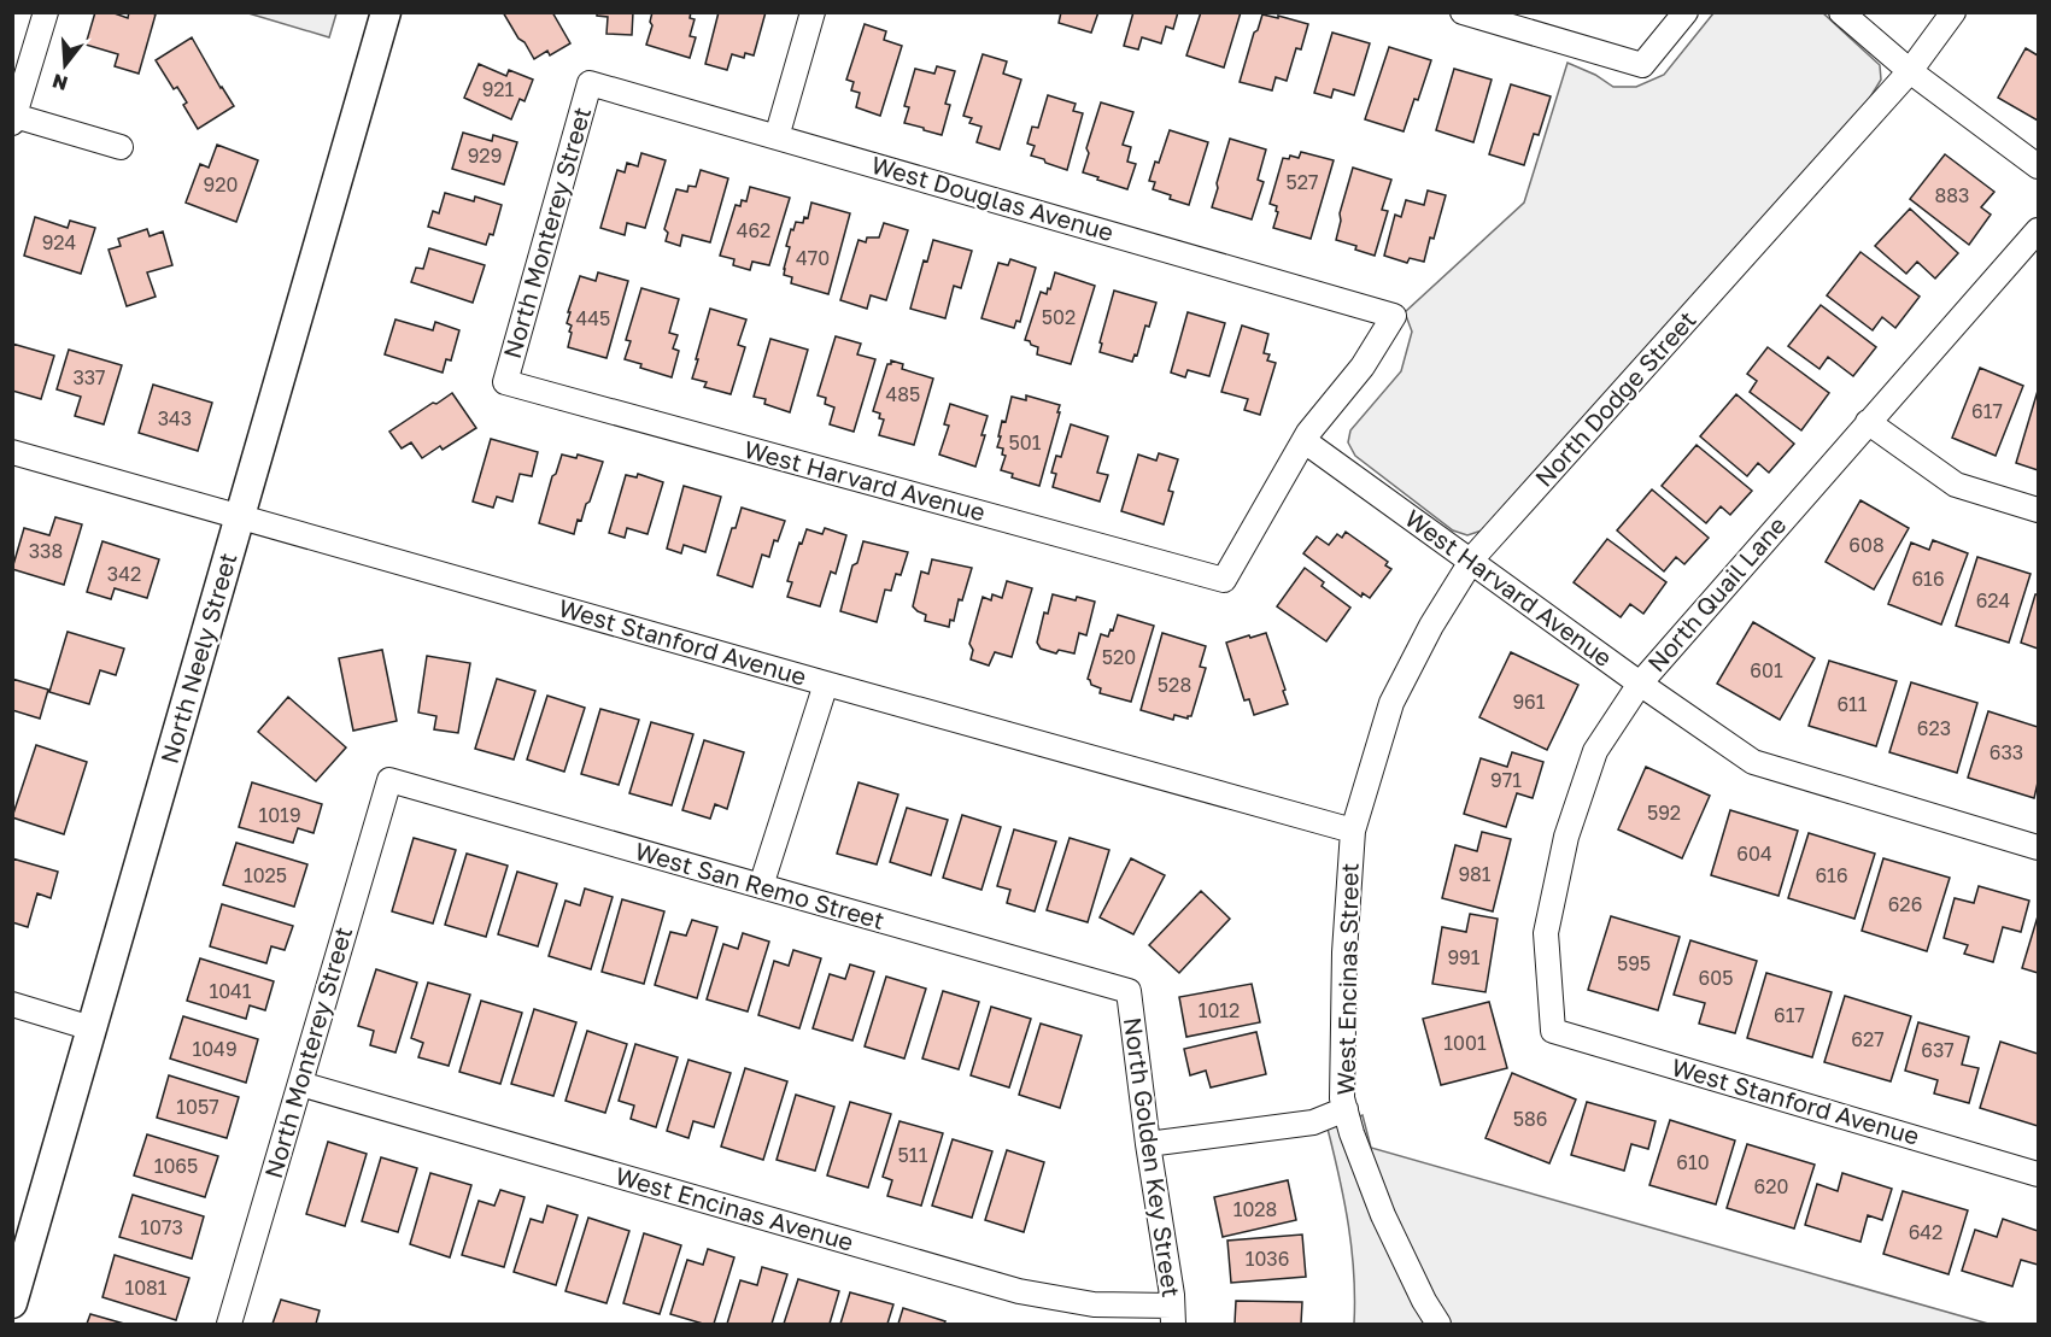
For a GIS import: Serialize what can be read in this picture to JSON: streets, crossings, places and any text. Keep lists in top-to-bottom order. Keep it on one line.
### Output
{"streets":{"street":["West Douglas Avenue","North Monterey Street","North Dodge Street","West Harvard Avenue","North Quail Lane","West Stanford Avenue","North Neely Street","West San Remo Street","West Encinas Street","North Golden Key Street","West Encinas Avenue"]},"crossings":[["West Douglas Avenue","North Monterey Street"],["West Douglas Avenue","West Harvard Avenue"],["North Monterey Street","West Harvard Avenue"],["North Monterey Street","West San Remo Street"],["North Monterey Street","West Encinas Avenue"],["North Dodge Street","West Harvard Avenue"],["North Dodge Street","West Stanford Avenue"],["North Dodge Street","West Encinas Street"],["West Harvard Avenue","North Quail Lane"],["North Quail Lane","West Stanford Avenue"],["West Stanford Avenue","North Neely Street"],["West Stanford Avenue","West Encinas Street"],["West San Remo Street","North Golden Key Street"],["North Golden Key Street","West Encinas Avenue"]],"house_numbers":["921","929","527","920","883","462","924","470","502","445","337","485","617","343","501","608","338","342","616","624","520","601","528","961","611","623","633","971","592","1019","604","981","1025","616","626","991","595","605","1041","1012","617","627","1001","1049","637","1057","586","511","610","1065","620","1028","1073","642","1036","1081"],"north":"bottom"}
